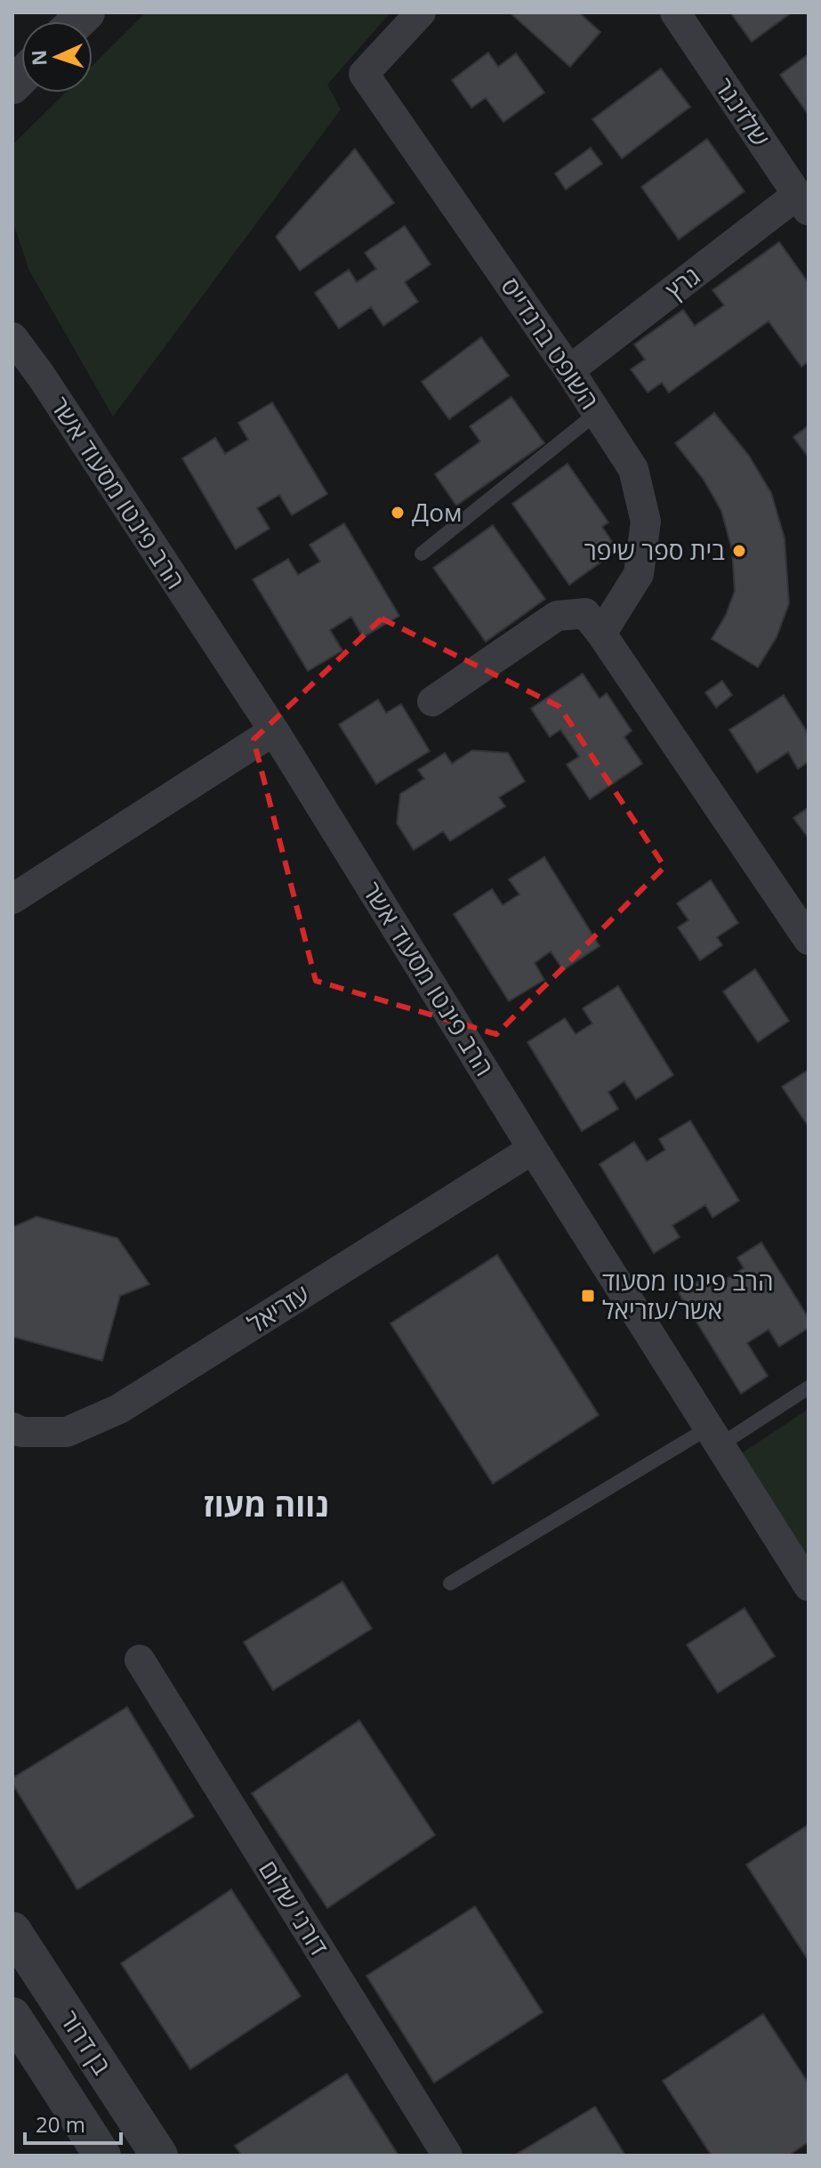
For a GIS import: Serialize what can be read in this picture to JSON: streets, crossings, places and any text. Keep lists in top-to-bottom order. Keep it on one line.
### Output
{"streets":{"street":["שלזינגר","גרץ","השופט ברנדייס","הרב פינטו מסעוד אשר","עזריאל","דורני שלום","בן דרור"]},"crossings":[["שלזינגר","גרץ"],["גרץ","השופט ברנדייס"],["הרב פינטו מסעוד אשר","עזריאל"]],"districts":["נווה מעוז"],"places":{"other":["Дом","בית ספר שיפר"],"transit":["הרב פינטו מסעוד אשר/עזריאל"]},"scale_bar":"20 m","north":"left"}
